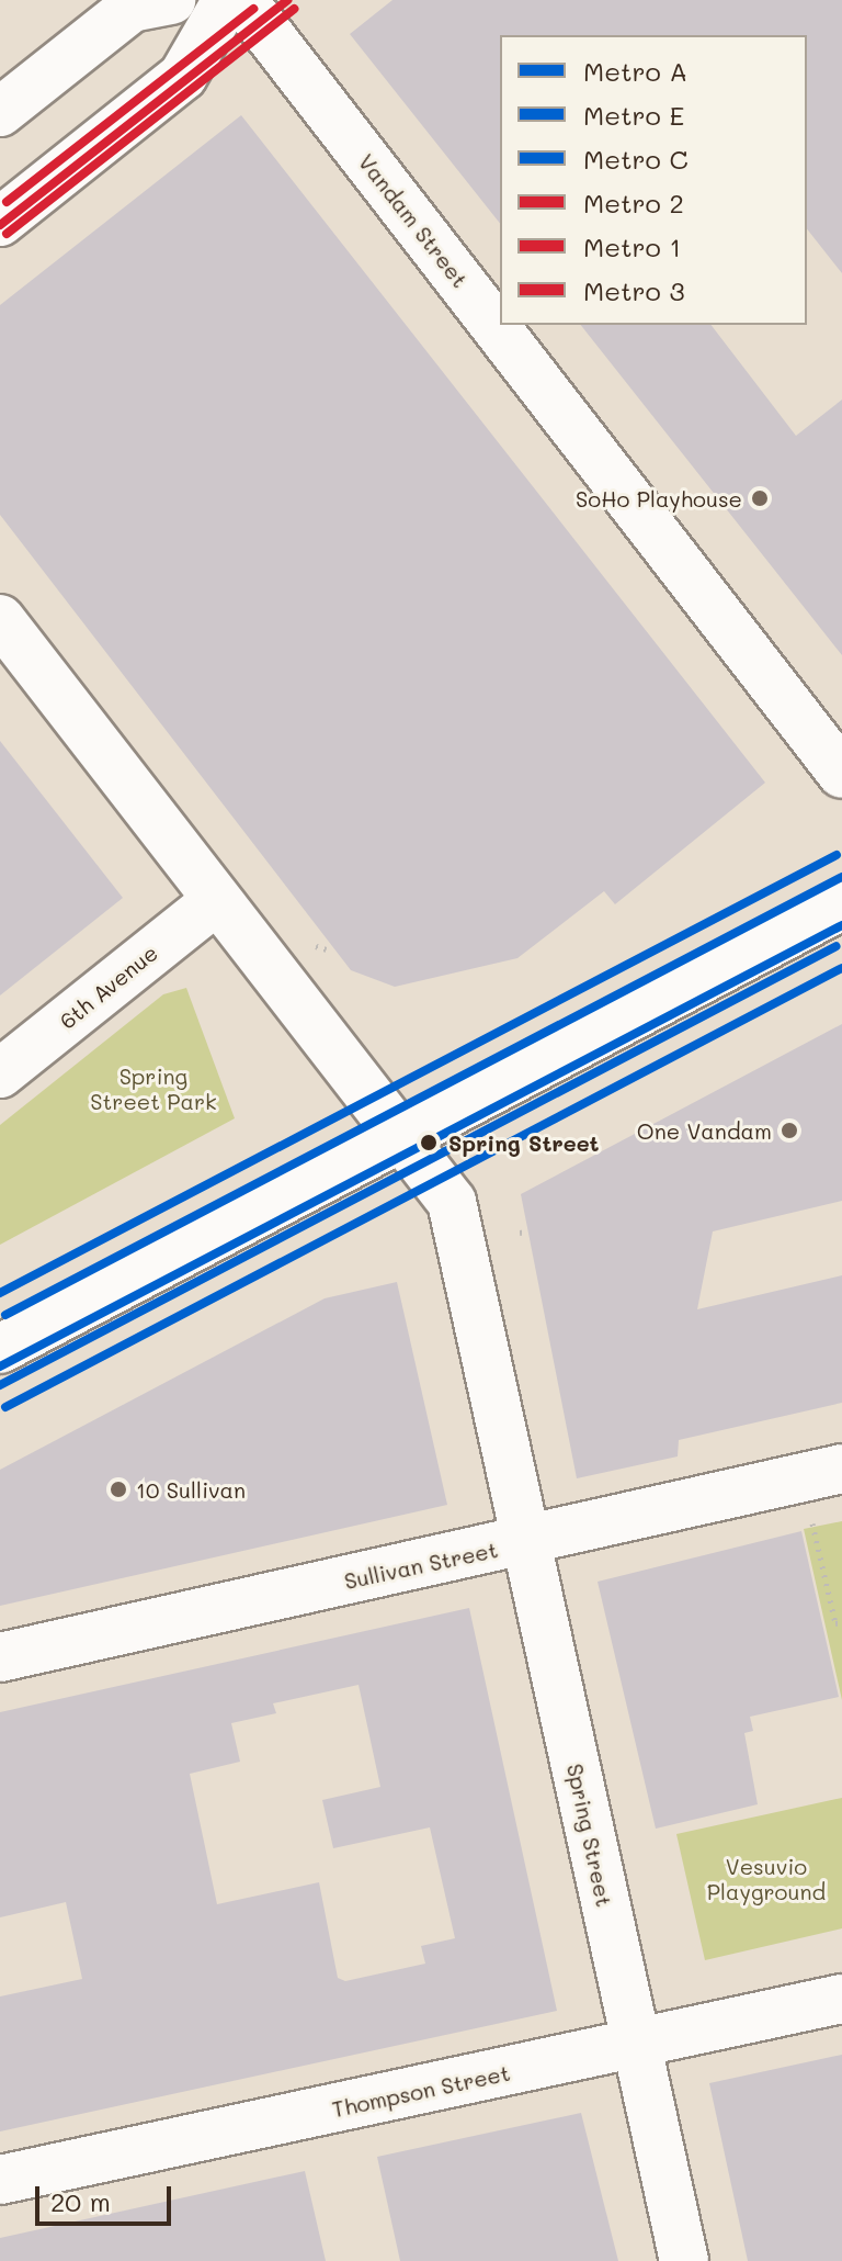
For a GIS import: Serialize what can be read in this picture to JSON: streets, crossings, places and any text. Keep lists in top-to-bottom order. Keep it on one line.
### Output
{"streets":{"street":["Vandam Street","6th Avenue","Sullivan Street","Spring Street","Thompson Street"]},"crossings":[["6th Avenue","Spring Street"],["Sullivan Street","Spring Street"],["Spring Street","Thompson Street"]],"parks":["Spring Street Park","Vesuvio Playground"],"places":["SoHo Playhouse","One Vandam","Spring Street","10 Sullivan"],"lines":["metro line 2","metro line 1","metro line 3","metro line C","metro line E","metro line A"],"legend":["Metro A","Metro E","Metro C","Metro 2","Metro 1","Metro 3"],"scale_bar":"20 m"}
